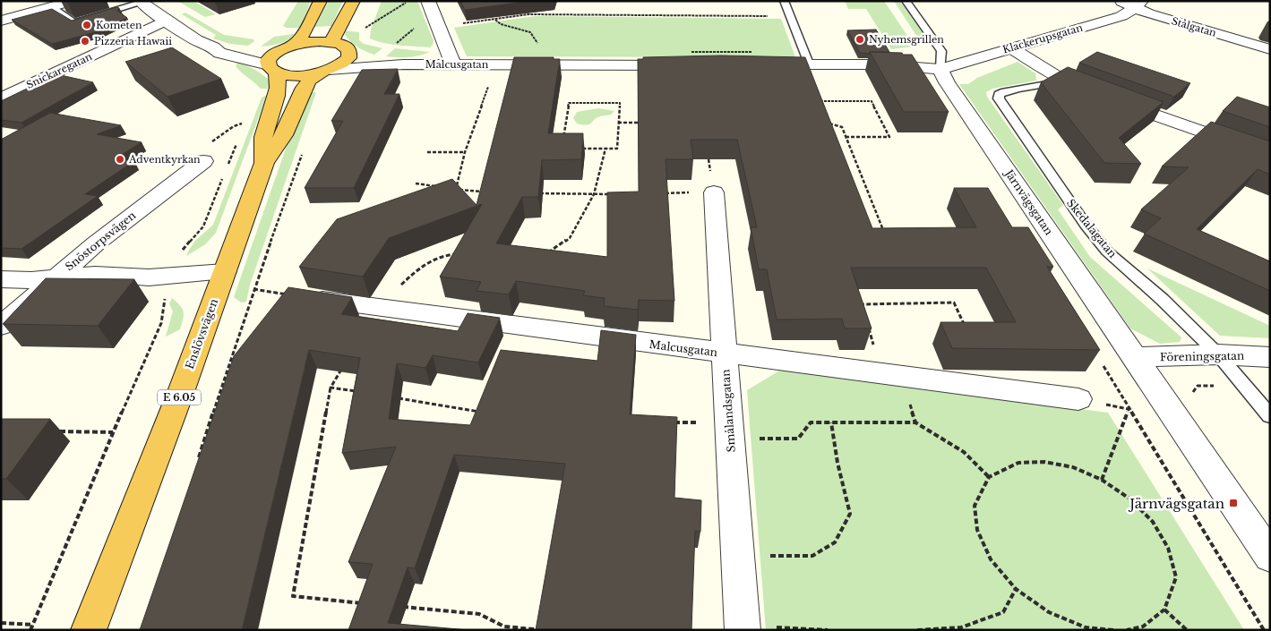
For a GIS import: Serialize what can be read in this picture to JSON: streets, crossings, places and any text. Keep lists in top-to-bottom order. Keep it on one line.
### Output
{"streets":{"highway":["Enslövsvägen","E 6.05"],"street":["Stålgatan","Klackerupsgatan","Malcusgatan","Snickaregatan","Järnvägsgatan","Snöstorpsvägen","Föreningsgatan","Smålandsgatan"],"lane":["Skedalagatan"]},"crossings":[["Stålgatan","Klackerupsgatan"],["Klackerupsgatan","Järnvägsgatan"],["Malcusgatan","Enslövsvägen"],["Malcusgatan","E 6.05"],["Malcusgatan","Smålandsgatan"],["Järnvägsgatan","Föreningsgatan"],["Skedalagatan","Föreningsgatan"],["Enslövsvägen","E 6.05"]],"places":{"other":["Kometen","Nyhemsgrillen","Pizzeria Hawaii","Adventkyrkan"],"transit":["Järnvägsgatan"]}}
